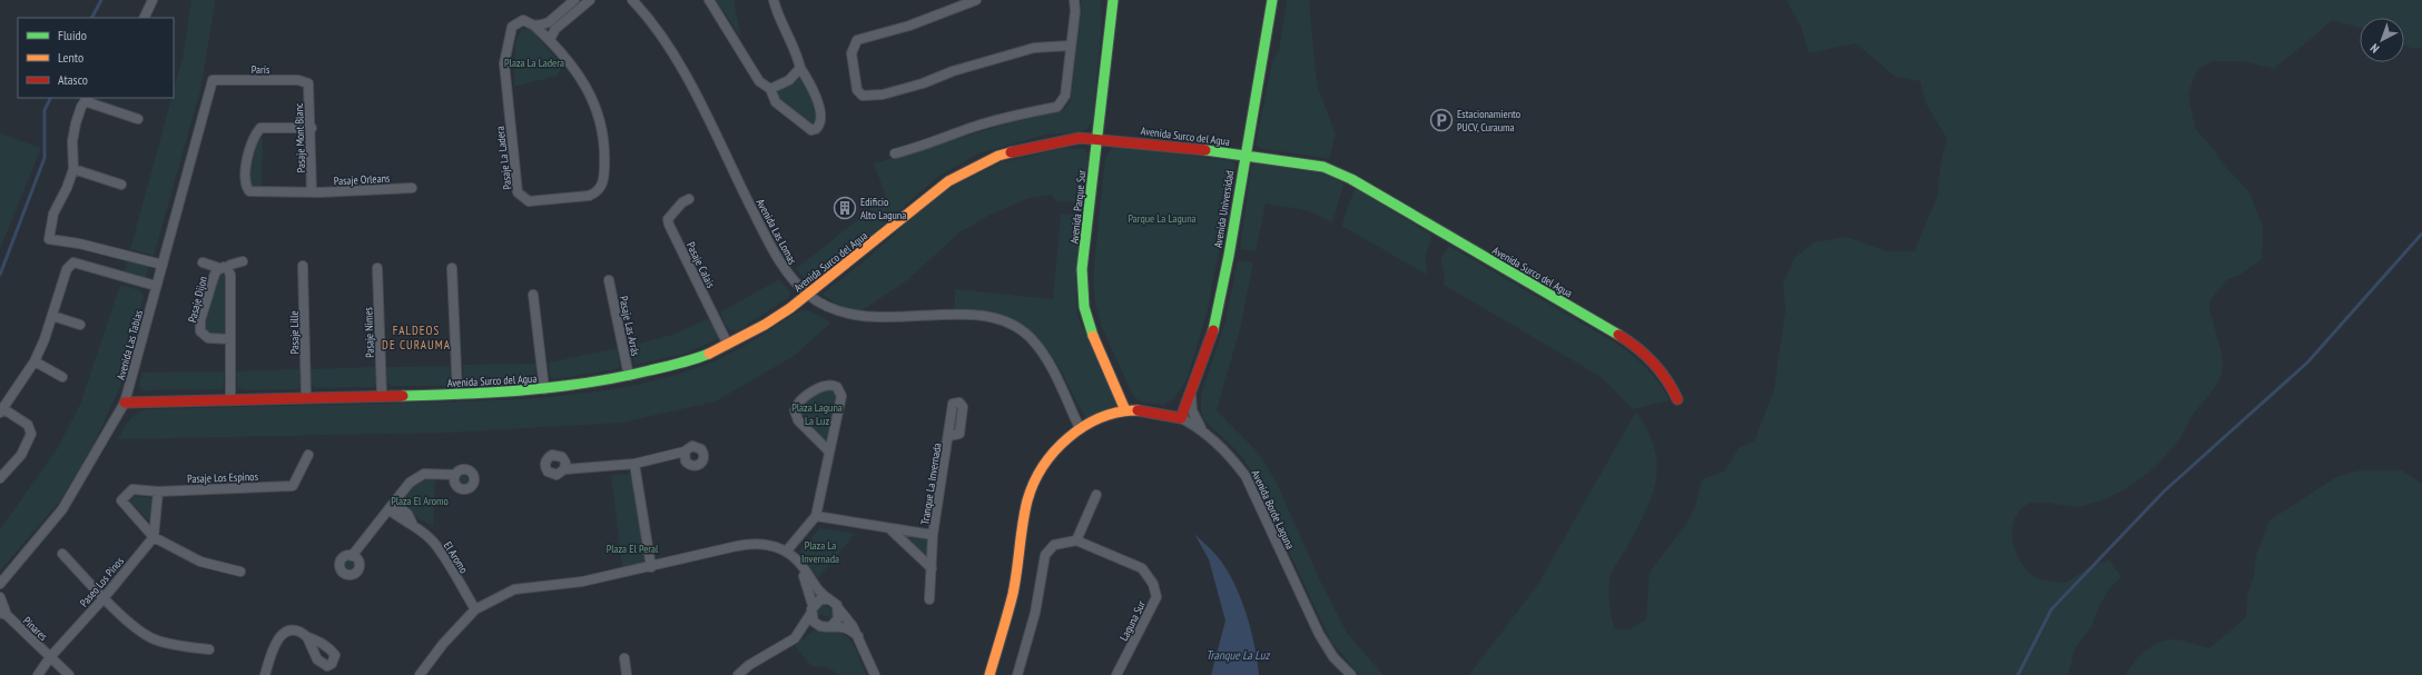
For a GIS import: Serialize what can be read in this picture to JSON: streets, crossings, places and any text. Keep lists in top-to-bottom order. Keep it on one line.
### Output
{"streets":{"street":["París","Avenida Surco del Agua","Pasaje Mont Blanc","Pasaje La Ladera","Pasaje Orleans","Avenida Parque Sur","Avenida Universidad","Avenida Las Lomas","Pasaje Calais","Pasaje Dijon","Pasaje Las Arrás","Pasaje Lille","Pasaje Nimes","Avenida Las Tablas","Pasaje Los Espinos","Tranque La Invernada","Avenida Borde Laguna","El Aromo","Paseo Los Pinos","Laguna Sur","Pinares"]},"crossings":[["París","Pasaje Mont Blanc"],["París","Avenida Las Tablas"],["Avenida Surco del Agua","Avenida Parque Sur"],["Avenida Surco del Agua","Avenida Universidad"],["Avenida Surco del Agua","Avenida Las Lomas"],["Avenida Surco del Agua","Pasaje Calais"],["Avenida Surco del Agua","Pasaje Las Arrás"],["Avenida Surco del Agua","Pasaje Lille"],["Avenida Surco del Agua","Pasaje Nimes"],["Avenida Surco del Agua","Avenida Las Tablas"],["Pasaje Mont Blanc","Pasaje Orleans"],["Avenida Parque Sur","Avenida Borde Laguna"],["Avenida Universidad","Avenida Borde Laguna"],["Avenida Las Lomas","Avenida Borde Laguna"],["Pasaje Los Espinos","Paseo Los Pinos"],["Paseo Los Pinos","Pinares"]],"districts":["FALDEOS DE CURAUMA"],"water":["Tranque La Luz"],"parks":["Plaza La Ladera","Parque La Laguna","Plaza Laguna La Luz","Plaza El Aromo","Plaza La Invernada","Plaza El Peral"],"places":{"parking":["Estacionamiento PUCV, Curauma"],"building":["Edificio Alto Laguna"]},"legend":["Fluido","Lento","Atasco"],"north":"bottom left"}
